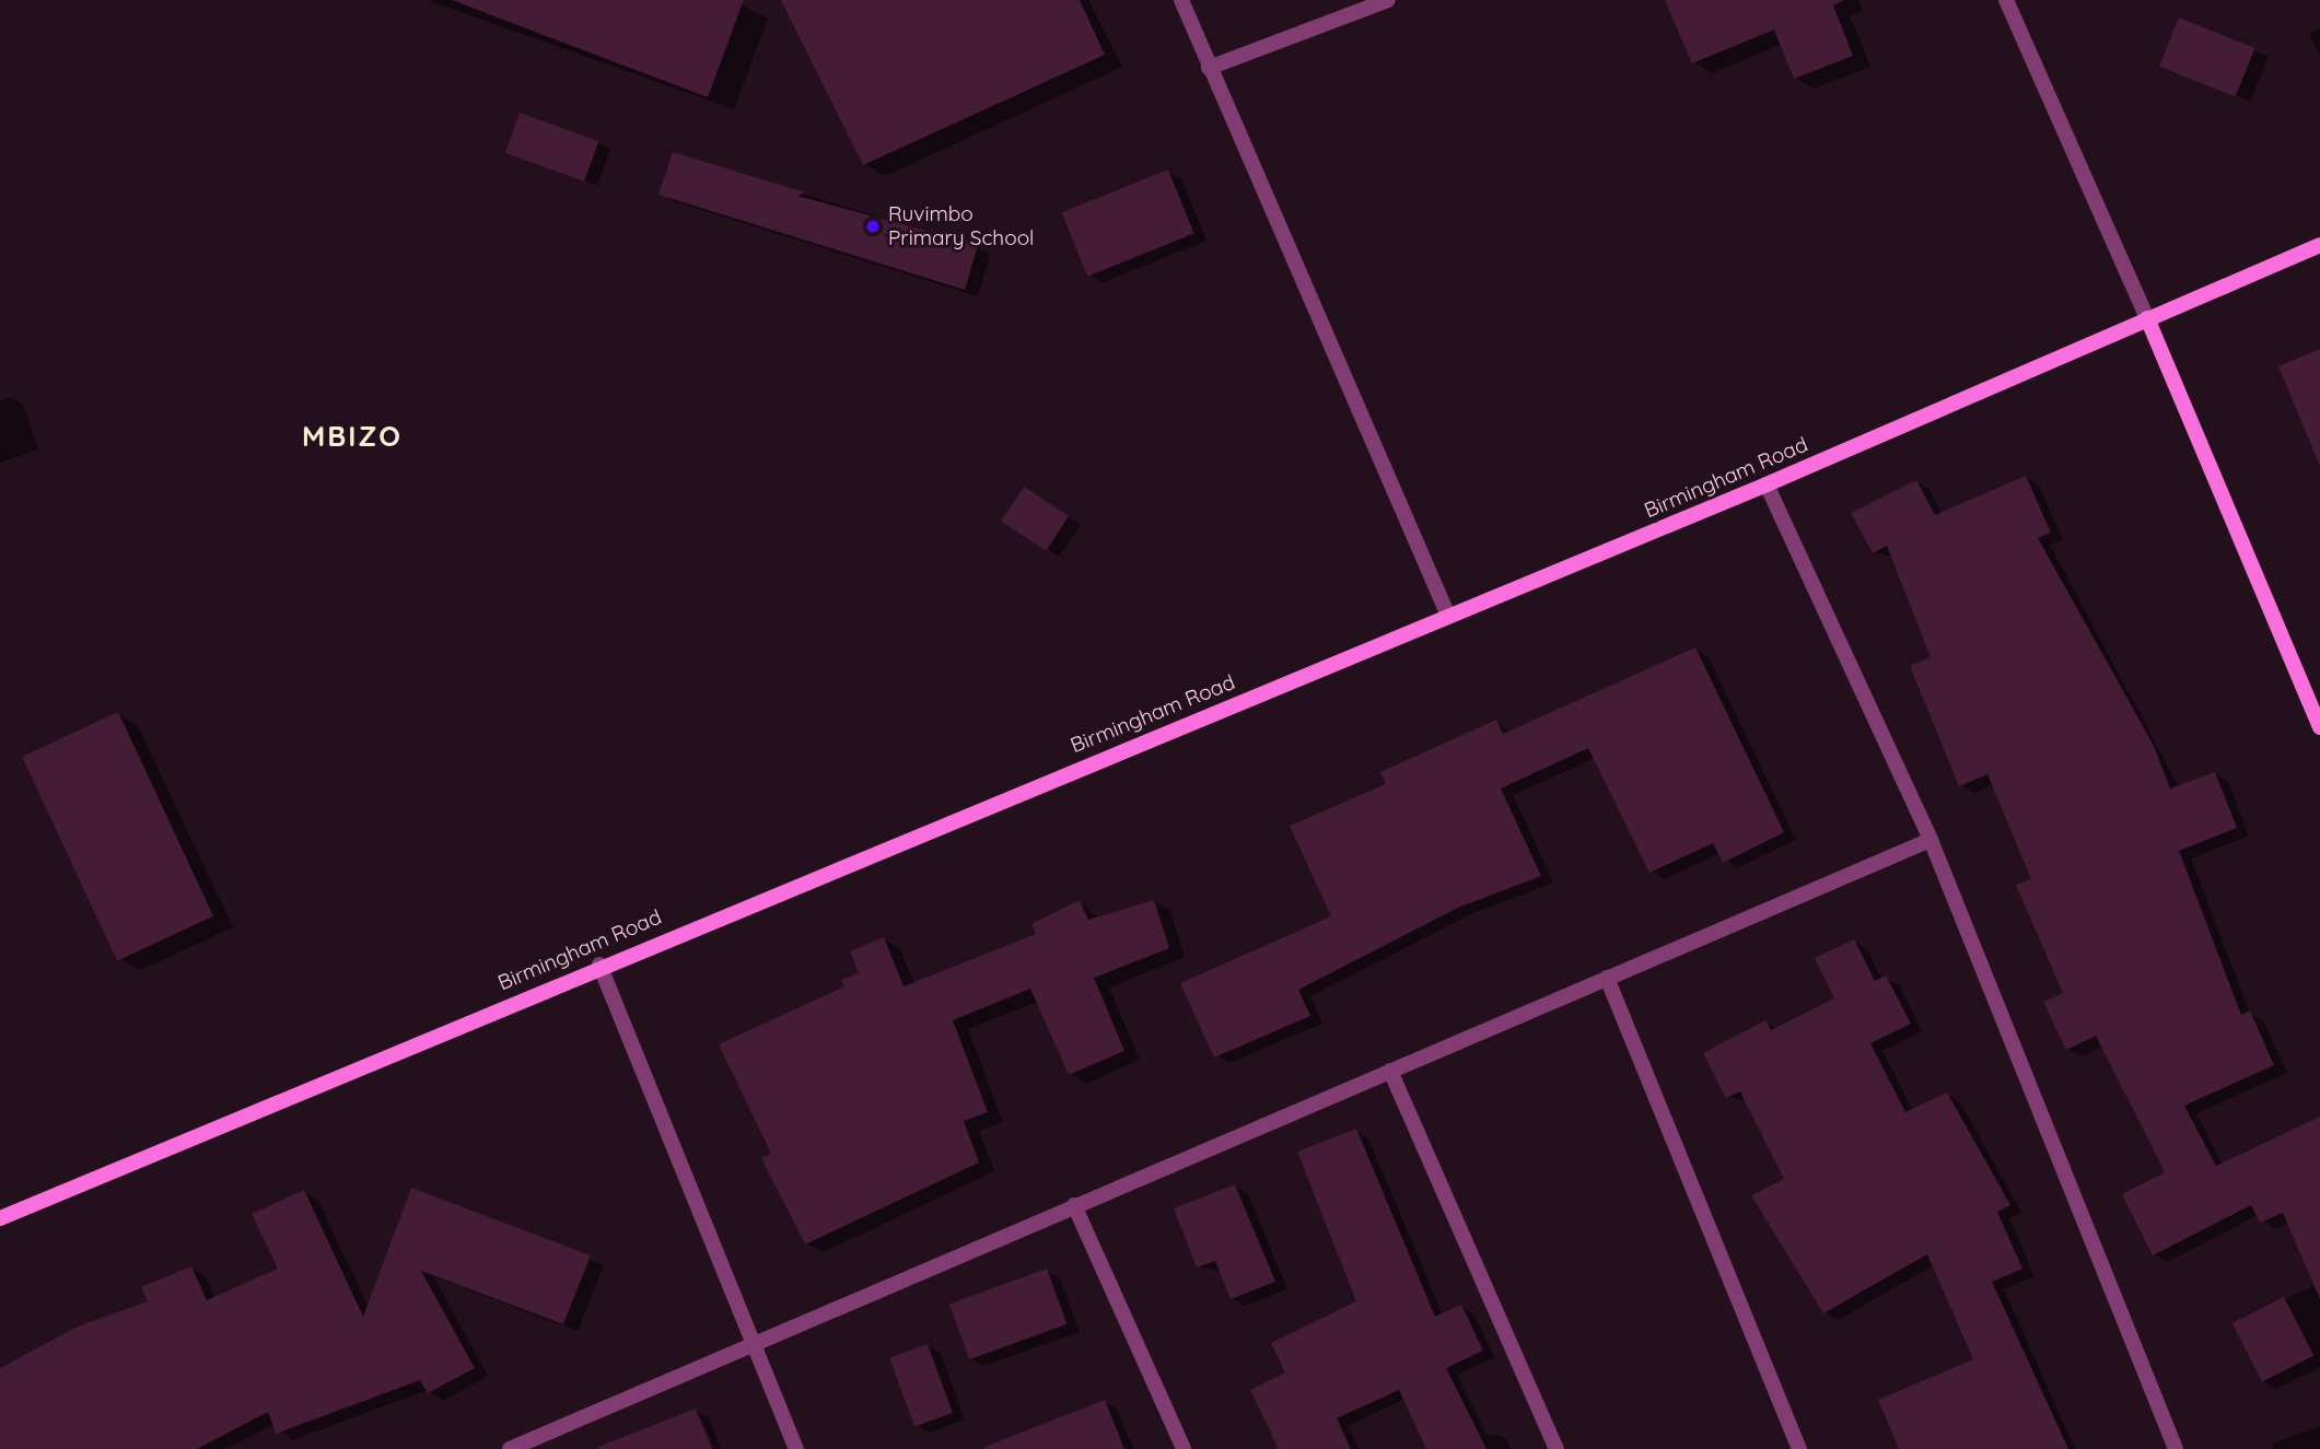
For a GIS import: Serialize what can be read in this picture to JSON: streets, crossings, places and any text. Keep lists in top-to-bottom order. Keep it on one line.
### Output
{"streets":{"street":["Birmingham Road"]},"districts":["MBIZO"],"places":["Ruvimbo Primary School"]}
